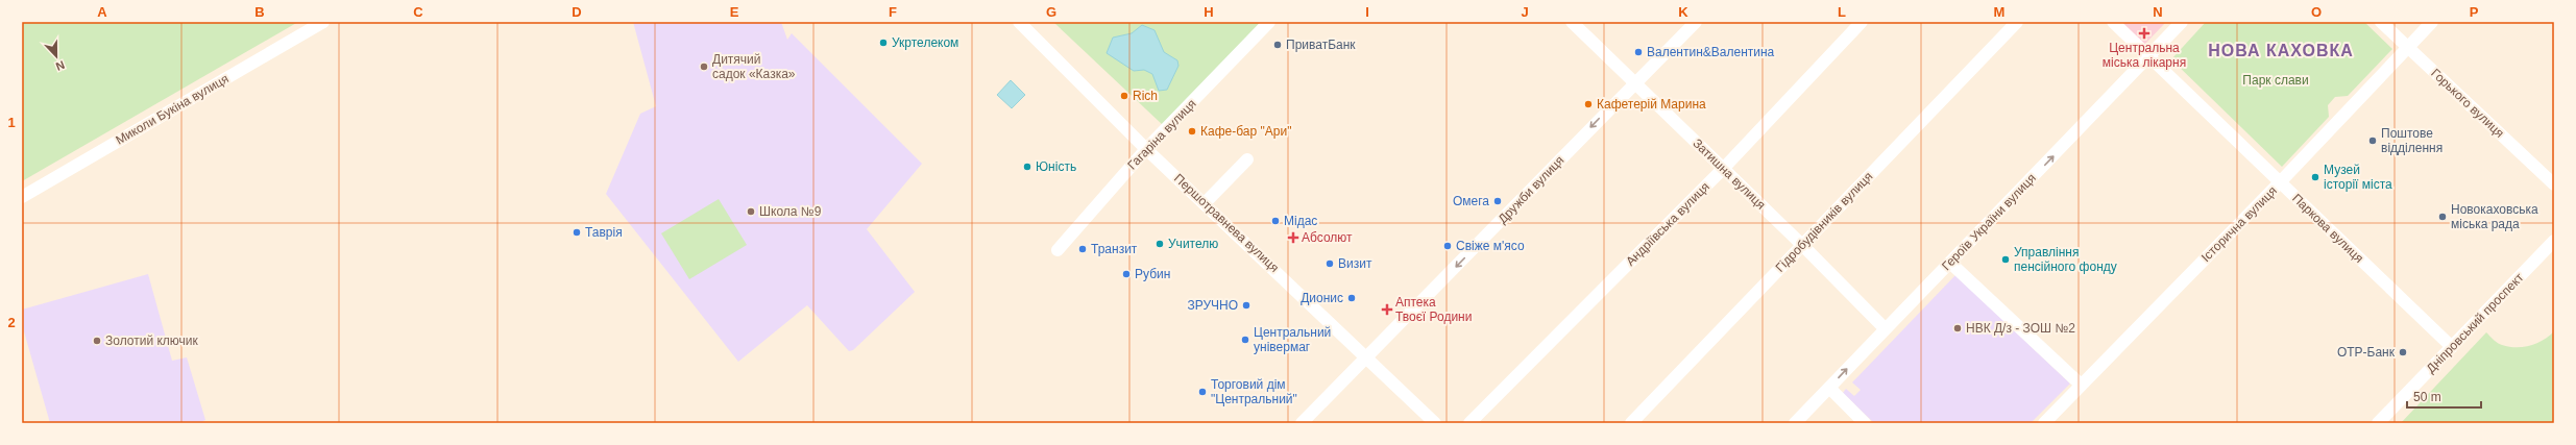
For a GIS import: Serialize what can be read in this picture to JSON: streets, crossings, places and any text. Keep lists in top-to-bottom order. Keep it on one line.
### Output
{"streets":{"street":["Горького вулиця","Миколи Букіна вулиця","Гагаріна вулиця","Затишна вулиця","Дружби вулиця","Гідробудівників вулиця","Героїв України вулиця","Першотравнева вулиця","Андріївська вулиця","Історична вулиця","Паркова вулиця","Дніпровський проспект"]},"crossings":[["Горького вулиця","Історична вулиця"],["Гагаріна вулиця","Першотравнева вулиця"],["Затишна вулиця","Дружби вулиця"],["Затишна вулиця","Гідробудівників вулиця"],["Затишна вулиця","Героїв України вулиця"],["Затишна вулиця","Андріївська вулиця"],["Дружби вулиця","Першотравнева вулиця"],["Героїв України вулиця","Паркова вулиця"],["Історична вулиця","Паркова вулиця"],["Паркова вулиця","Дніпровський проспект"]],"one_way":["Дружби вулиця","Героїв України вулиця"],"districts":["НОВА КАХОВКА"],"parks":["Парк слави"],"places":{"health":["Центральна міська лікарня","Абсолют","Аптека Твоєї Родини"],"other":["Укртелеком","ПриватБанк","Валентин&Валентина","Дитячий садок «Казка»","Rich","Кафетерій Марина","Кафе-бар \"Ари\"","Поштове відділення","Юність","Музей історії міста","Омега","Школа №9","Новокаховська міська рада","Мідас","Таврія","Учителю","Свіже м'ясо","Транзит","Управління пенсійного фонду","Визит","Рубин","Дионис","ЗРУЧНО","НВК Д/з - ЗОШ №2","Центральний універмаг","Золотий ключик","ОТР-Банк","Торговий дім \"Центральний\""]},"scale_bar":"50 m","north":"bottom","grid":{"columns":["A","B","C","D","E","F","G","H","I","J","K","L","M","N","O","P"],"rows":["1","2"]}}
